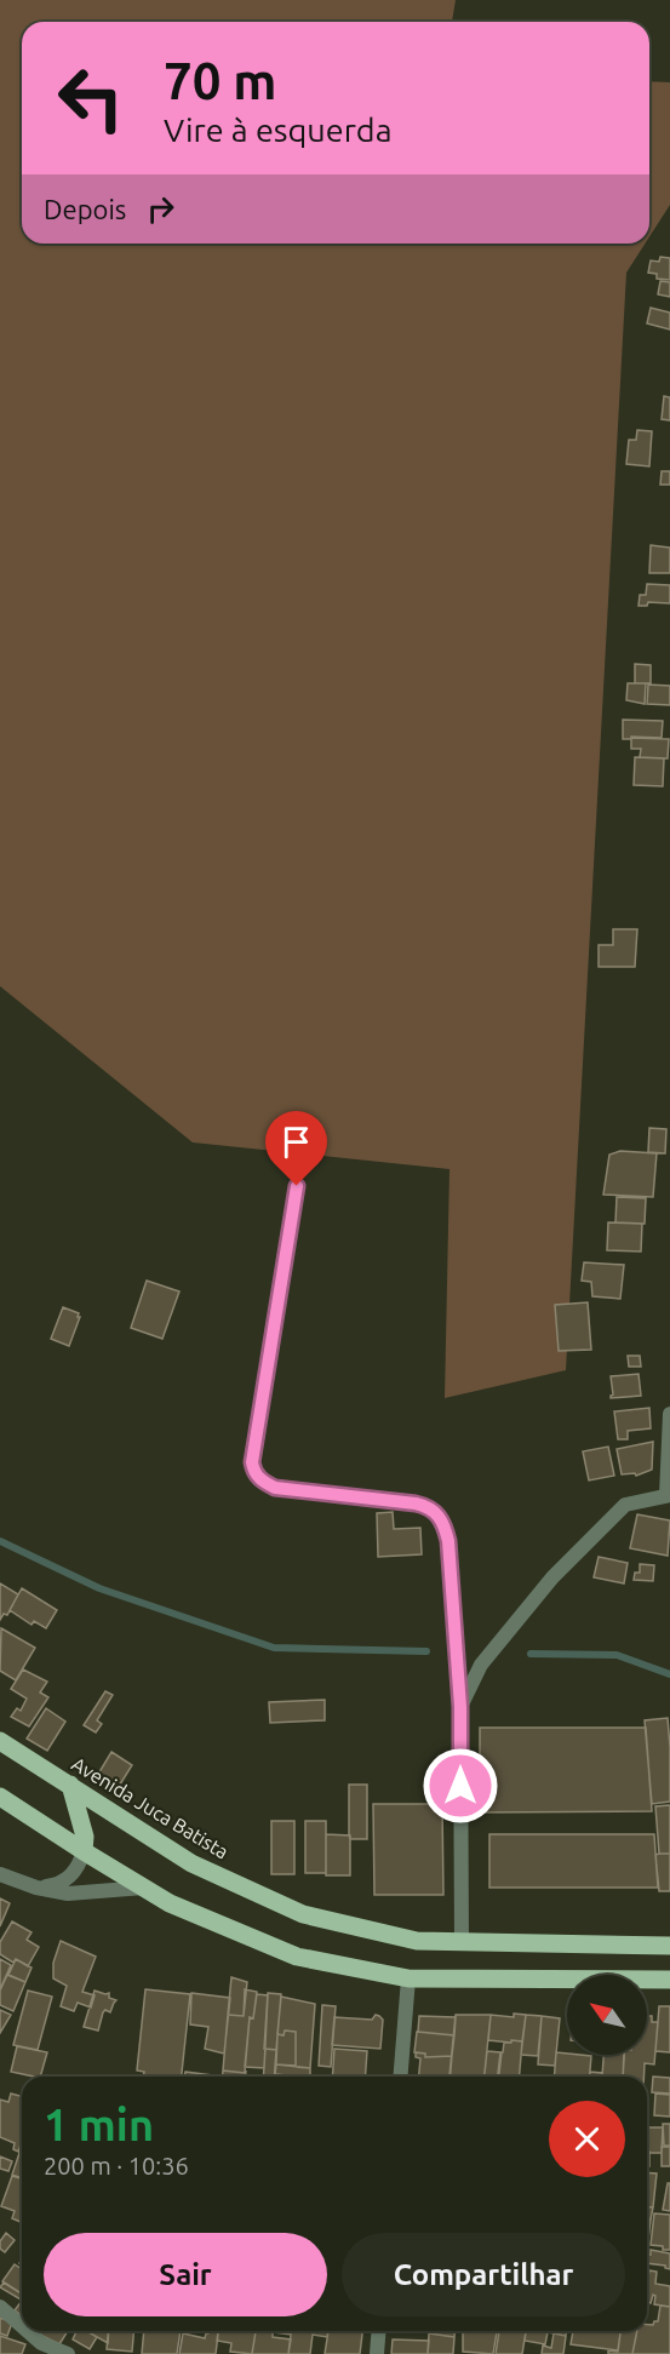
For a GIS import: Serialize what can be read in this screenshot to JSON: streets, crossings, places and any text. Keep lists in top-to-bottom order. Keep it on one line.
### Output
{"streets":{"main road":["Avenida Juca Batista"]},"north":"top left","page":{"turn":["70 m","Vire à esquerda"],"then":"Depois","heading":["1 min","200 m · 10:36"],"buttons":["Sair","Compartilhar"]}}
